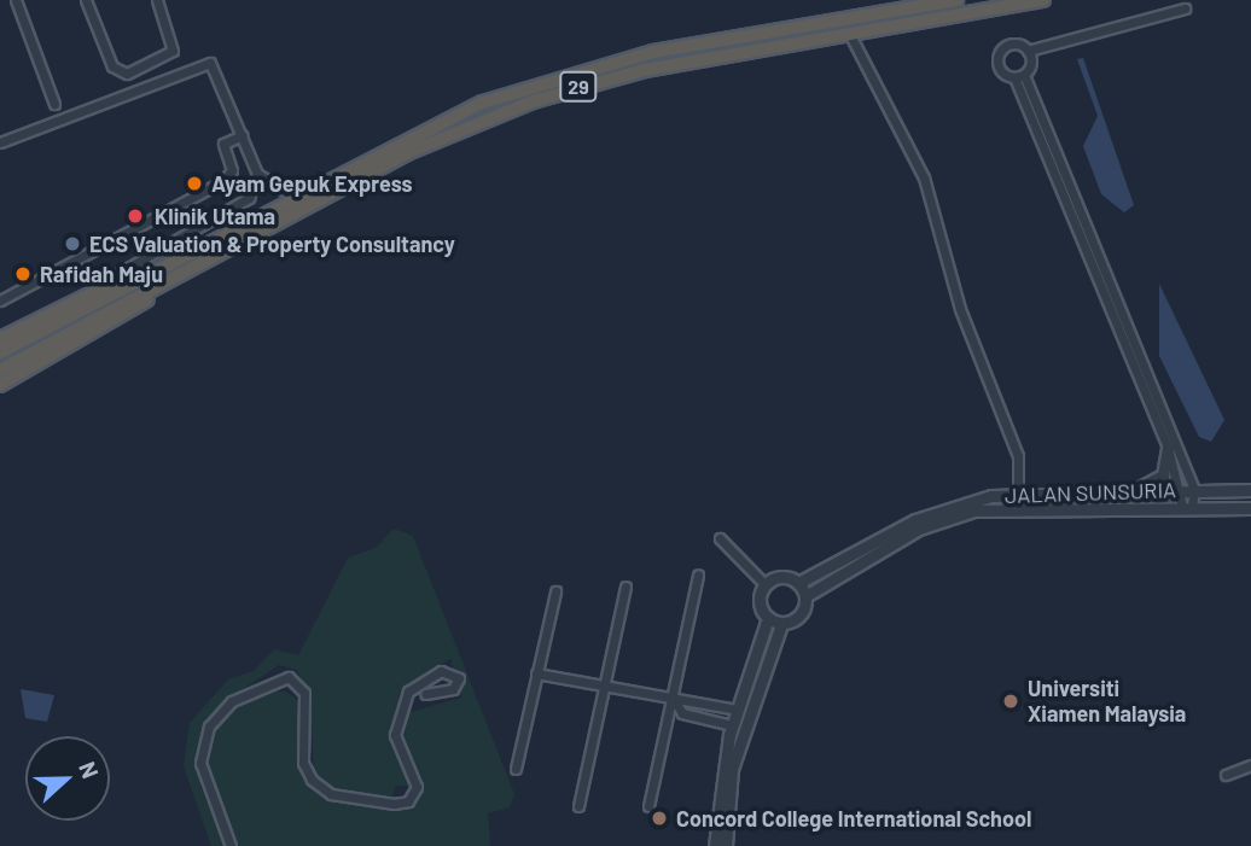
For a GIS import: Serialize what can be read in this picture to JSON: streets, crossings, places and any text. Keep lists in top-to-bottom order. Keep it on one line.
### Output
{"streets":{"highway":["29"],"street":["JALAN SUNSURIA"]},"places":["Ayam Gepuk Express","Klinik Utama","ECS Valuation & Property Consultancy","Rafidah Maju","Universiti Xiamen Malaysia","Concord College International School"],"north":"right"}
